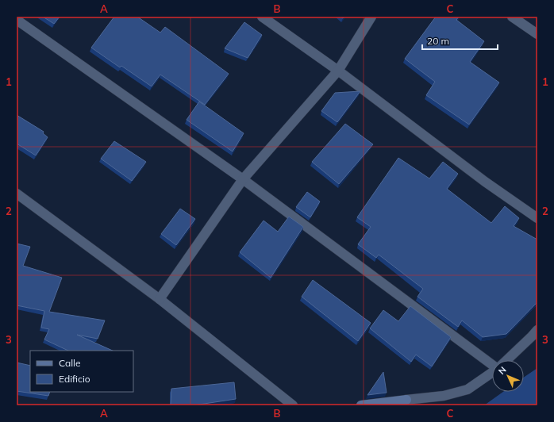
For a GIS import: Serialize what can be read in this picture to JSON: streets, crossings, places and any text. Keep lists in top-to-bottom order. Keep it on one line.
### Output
{"legend":["Calle","Edificio"],"scale_bar":"20 m","north":"top left","grid":{"columns":["A","B","C"],"rows":["1","2","3"]}}
